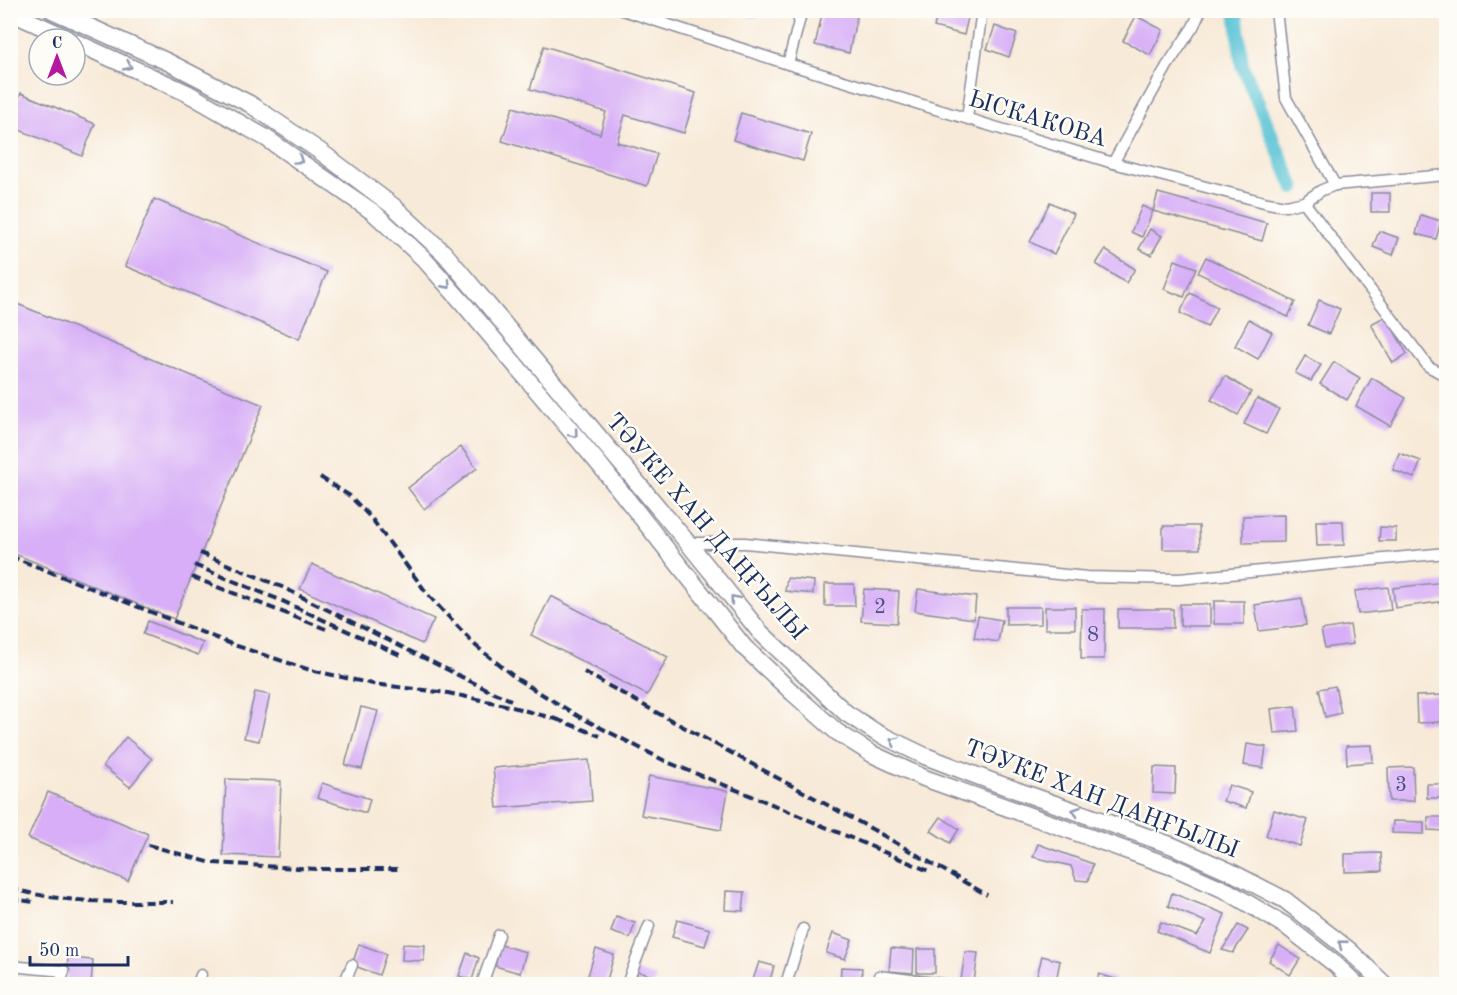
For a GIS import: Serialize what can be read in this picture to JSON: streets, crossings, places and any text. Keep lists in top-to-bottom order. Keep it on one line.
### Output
{"streets":{"main road":["ТӘУКЕ ХАН ДАҢҒЫЛЫ"],"street":["ЫСКАКОВА"]},"house_numbers":["2","8","3"],"scale_bar":"50 m","north":"top"}
